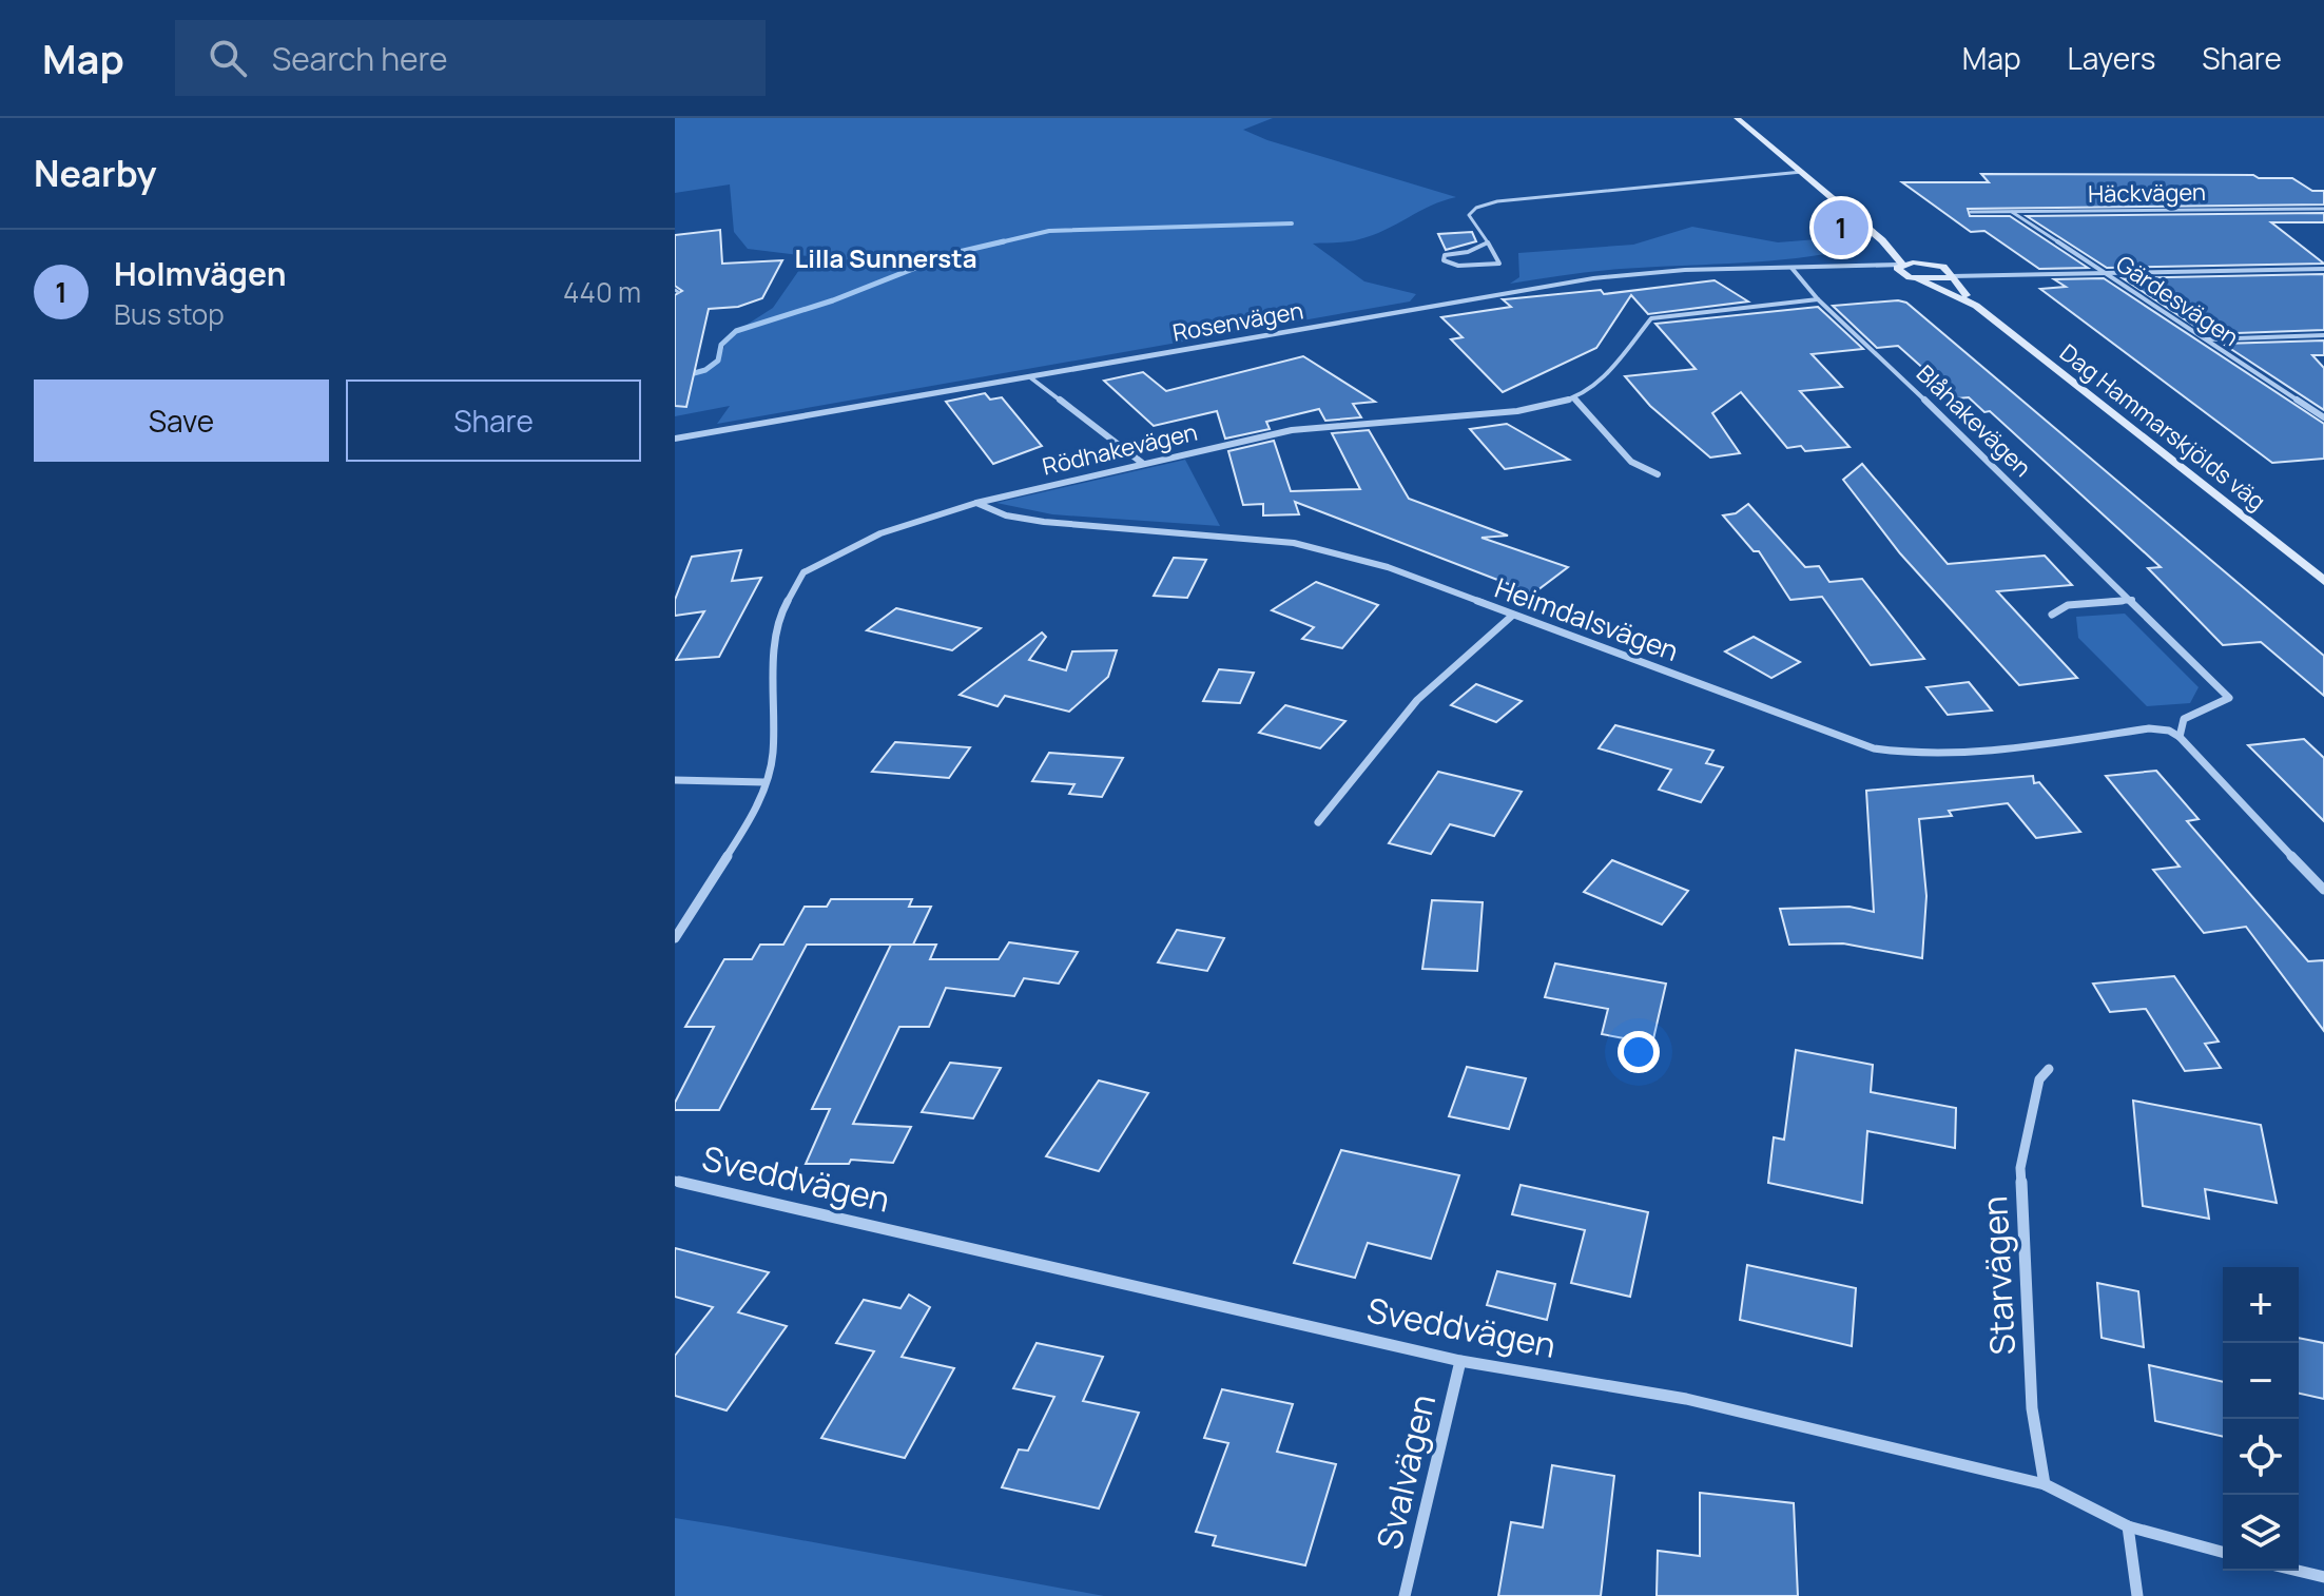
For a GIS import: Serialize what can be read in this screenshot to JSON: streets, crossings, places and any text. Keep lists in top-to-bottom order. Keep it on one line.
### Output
{"streets":{"main road":["Dag Hammarskjölds väg"],"street":["Häckvägen","Gärdesvägen","Rosenvägen","Blåhakevägen","Rödhakevägen","Heimdalsvägen","Sveddvägen","Starvägen","Svalvägen"]},"crossings":[["Häckvägen","Gärdesvägen"],["Rosenvägen","Blåhakevägen"],["Rosenvägen","Dag Hammarskjölds väg"],["Blåhakevägen","Rödhakevägen"],["Blåhakevägen","Heimdalsvägen"],["Rödhakevägen","Heimdalsvägen"],["Sveddvägen","Starvägen"],["Sveddvägen","Svalvägen"]],"districts":["Lilla Sunnersta"],"page":{"header":"Map","search":"Search here","nav":["Map","Layers","Share"],"heading":"Nearby","pins":"1","list":[{"mark":"1","name":"Holmvägen","note":"Bus stop","value":"440 m"}],"buttons":["Save","Share"],"map_buttons":["+","−"]}}
